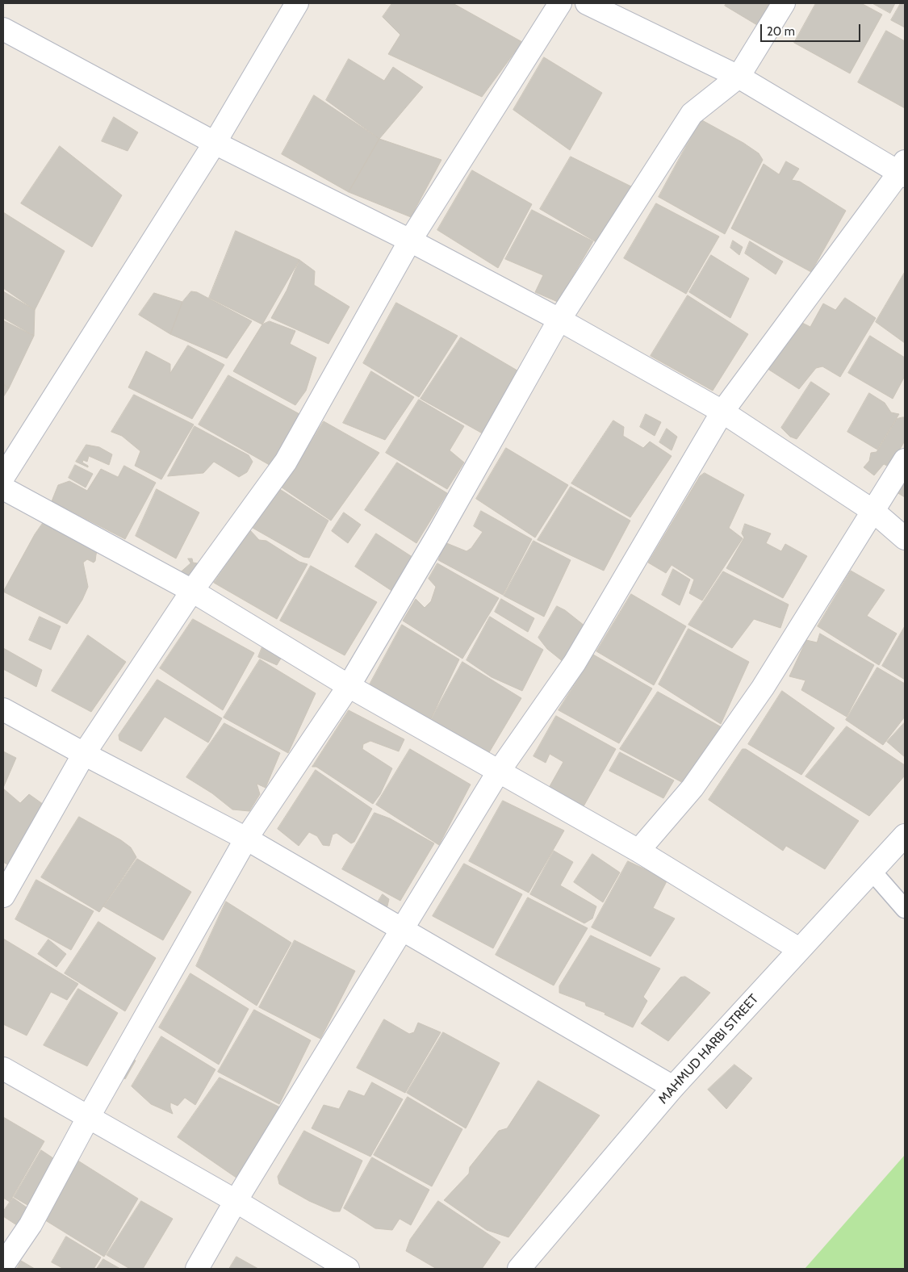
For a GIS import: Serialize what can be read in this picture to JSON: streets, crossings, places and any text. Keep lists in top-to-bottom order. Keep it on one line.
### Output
{"streets":{"street":["MAHMUD HARBI STREET"]},"scale_bar":"20 m"}
